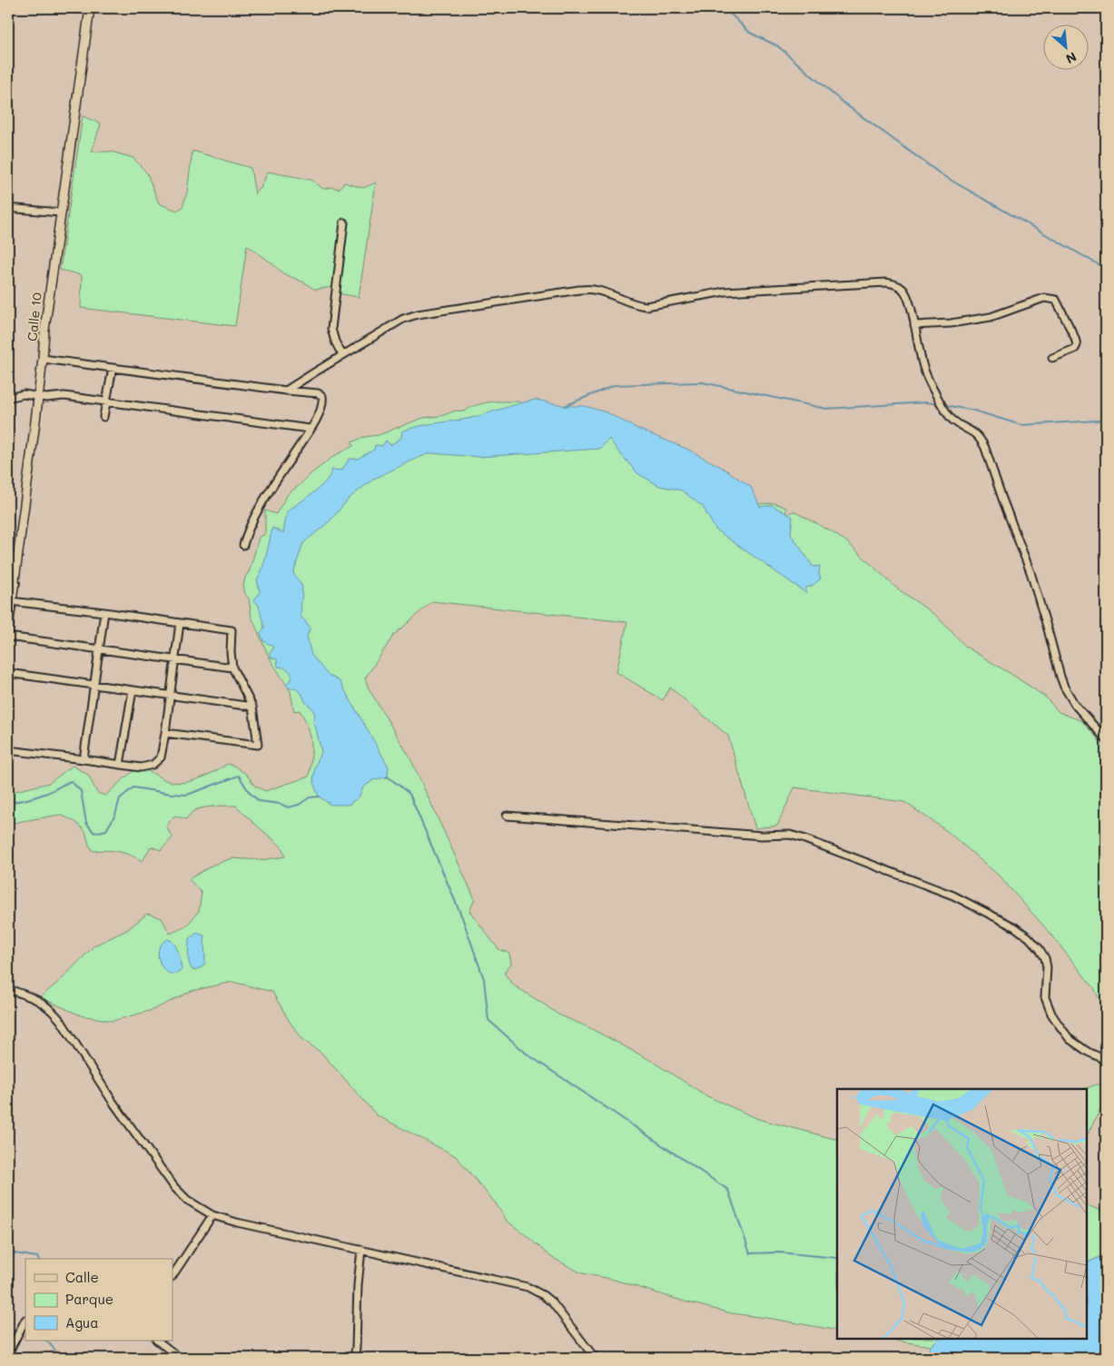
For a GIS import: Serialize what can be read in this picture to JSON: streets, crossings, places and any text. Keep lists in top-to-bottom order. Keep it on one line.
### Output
{"streets":{"street":["Calle 10"]},"legend":["Calle","Parque","Agua"],"north":"bottom right"}
